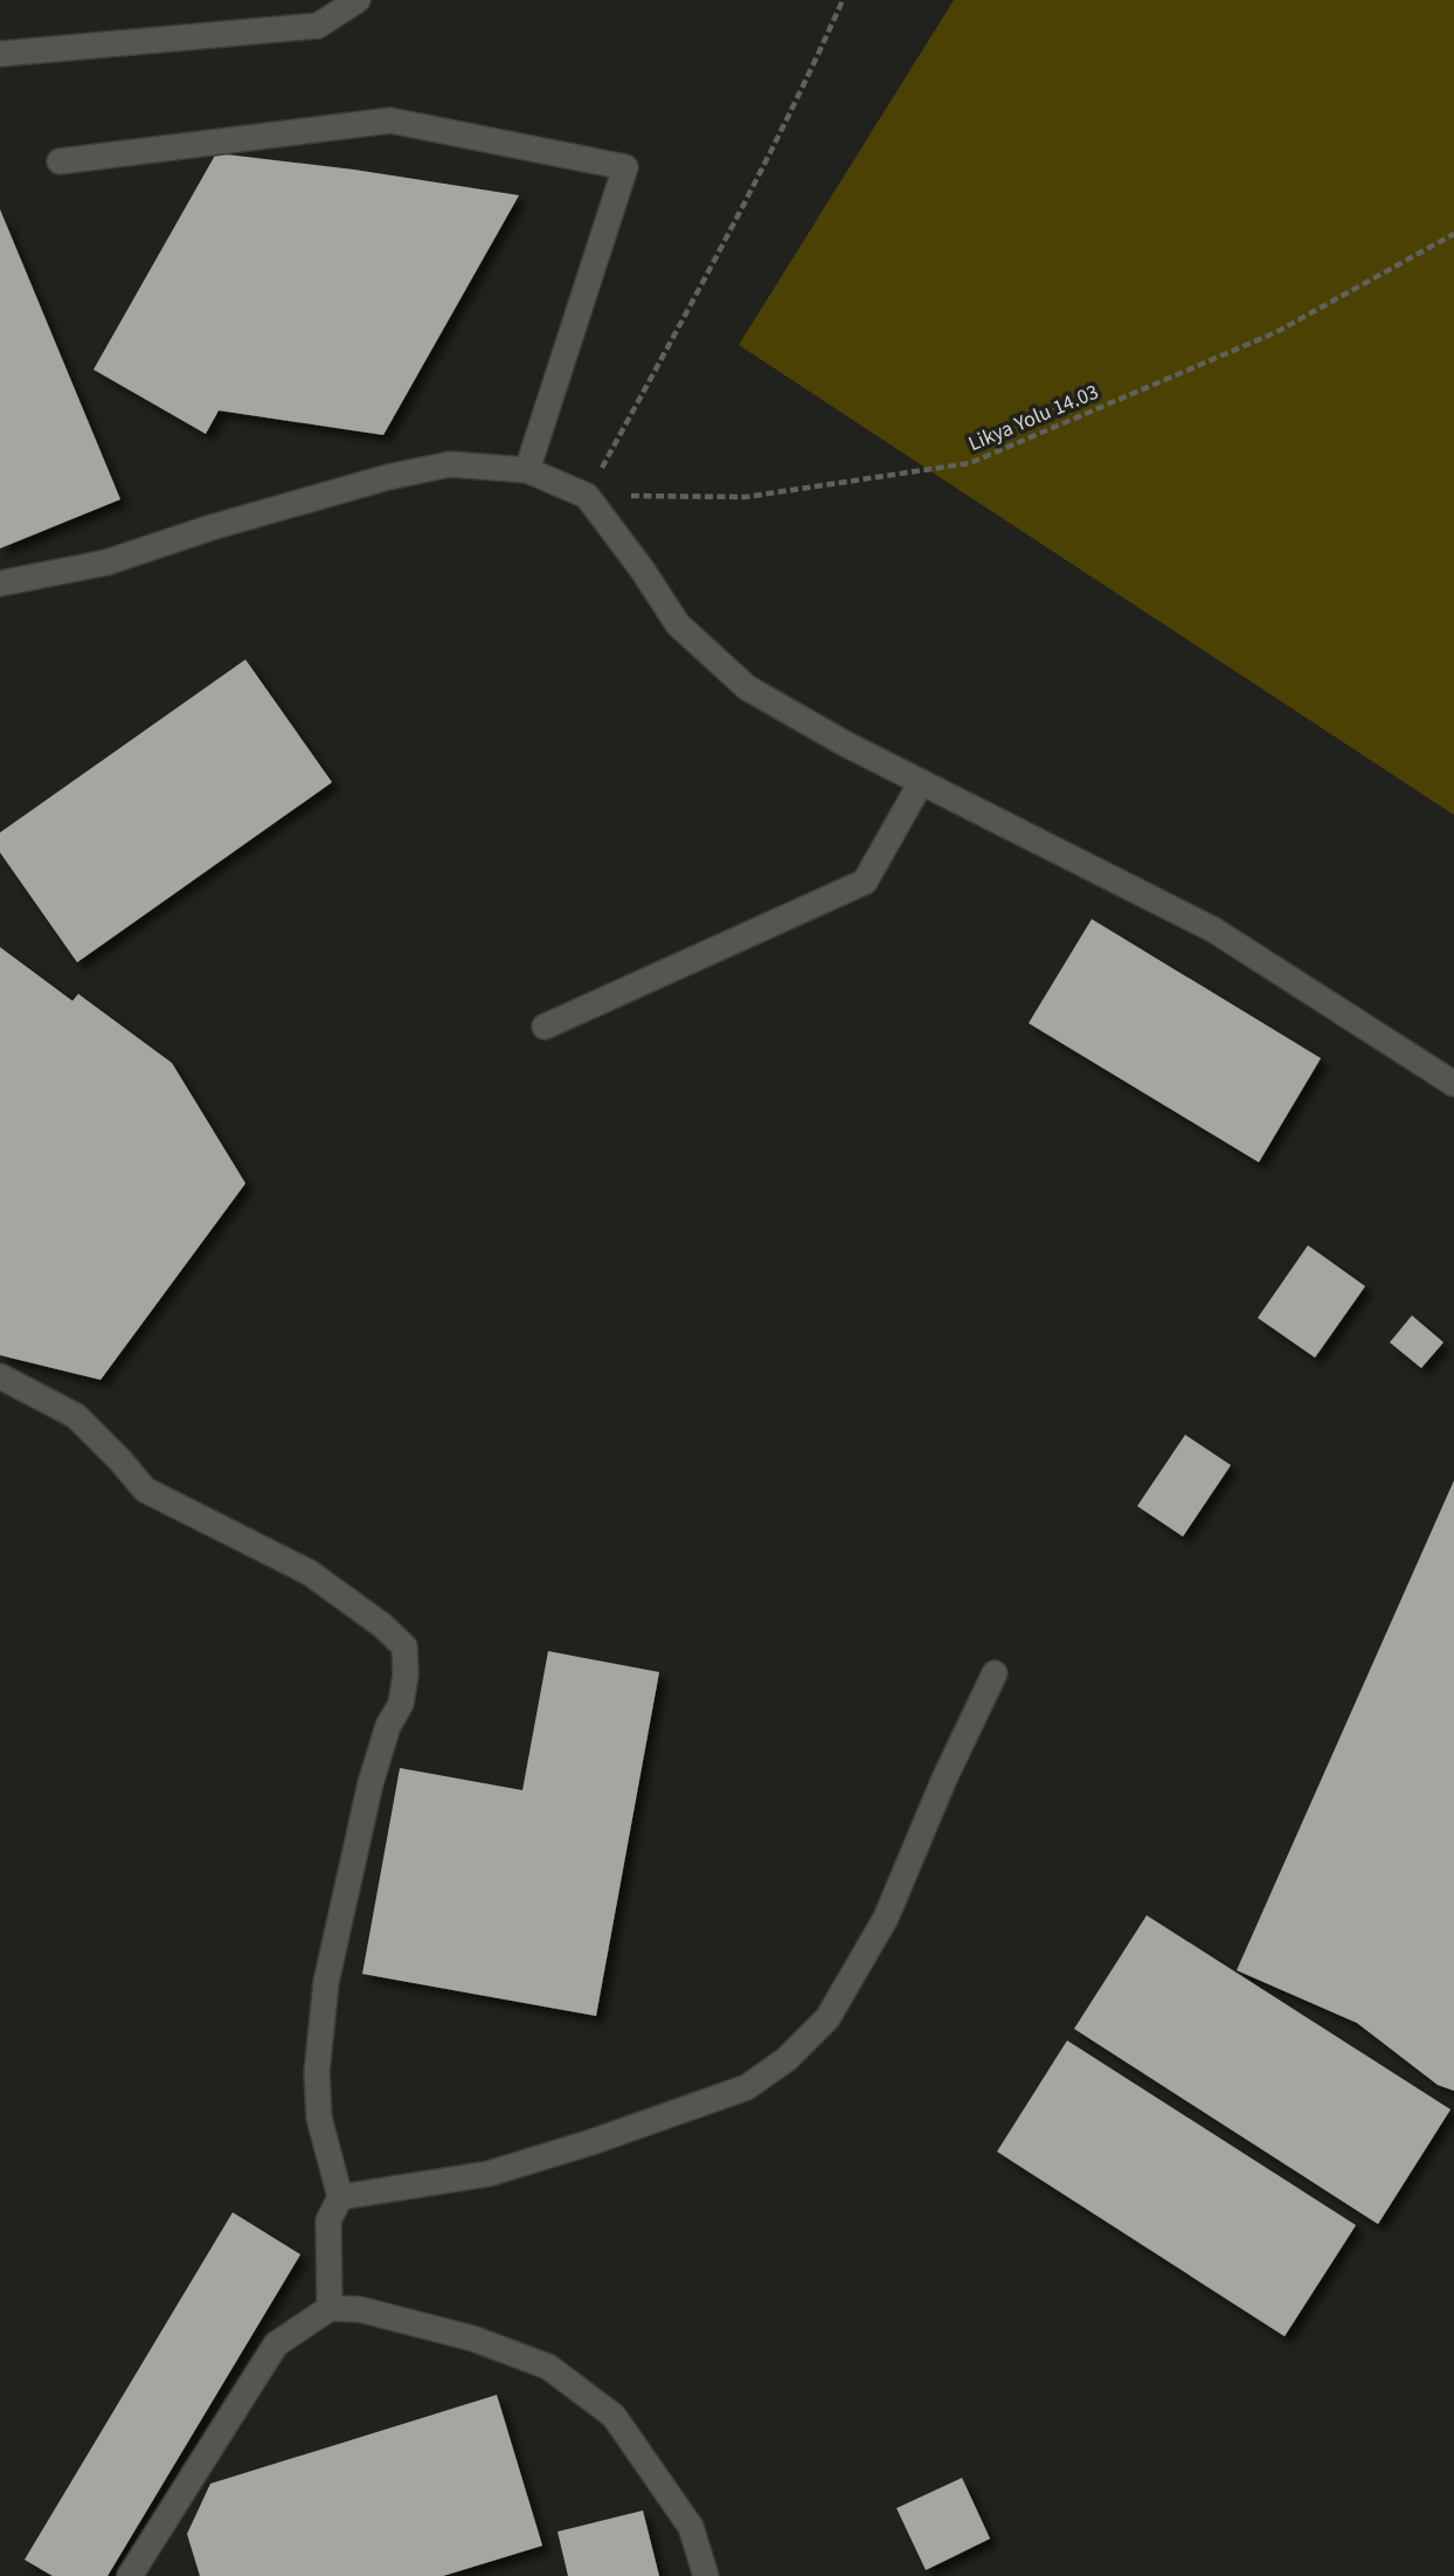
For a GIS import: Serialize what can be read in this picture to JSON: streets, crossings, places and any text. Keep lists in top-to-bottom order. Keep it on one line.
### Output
{"streets":{"path":["Likya Yolu 14.03"]}}
